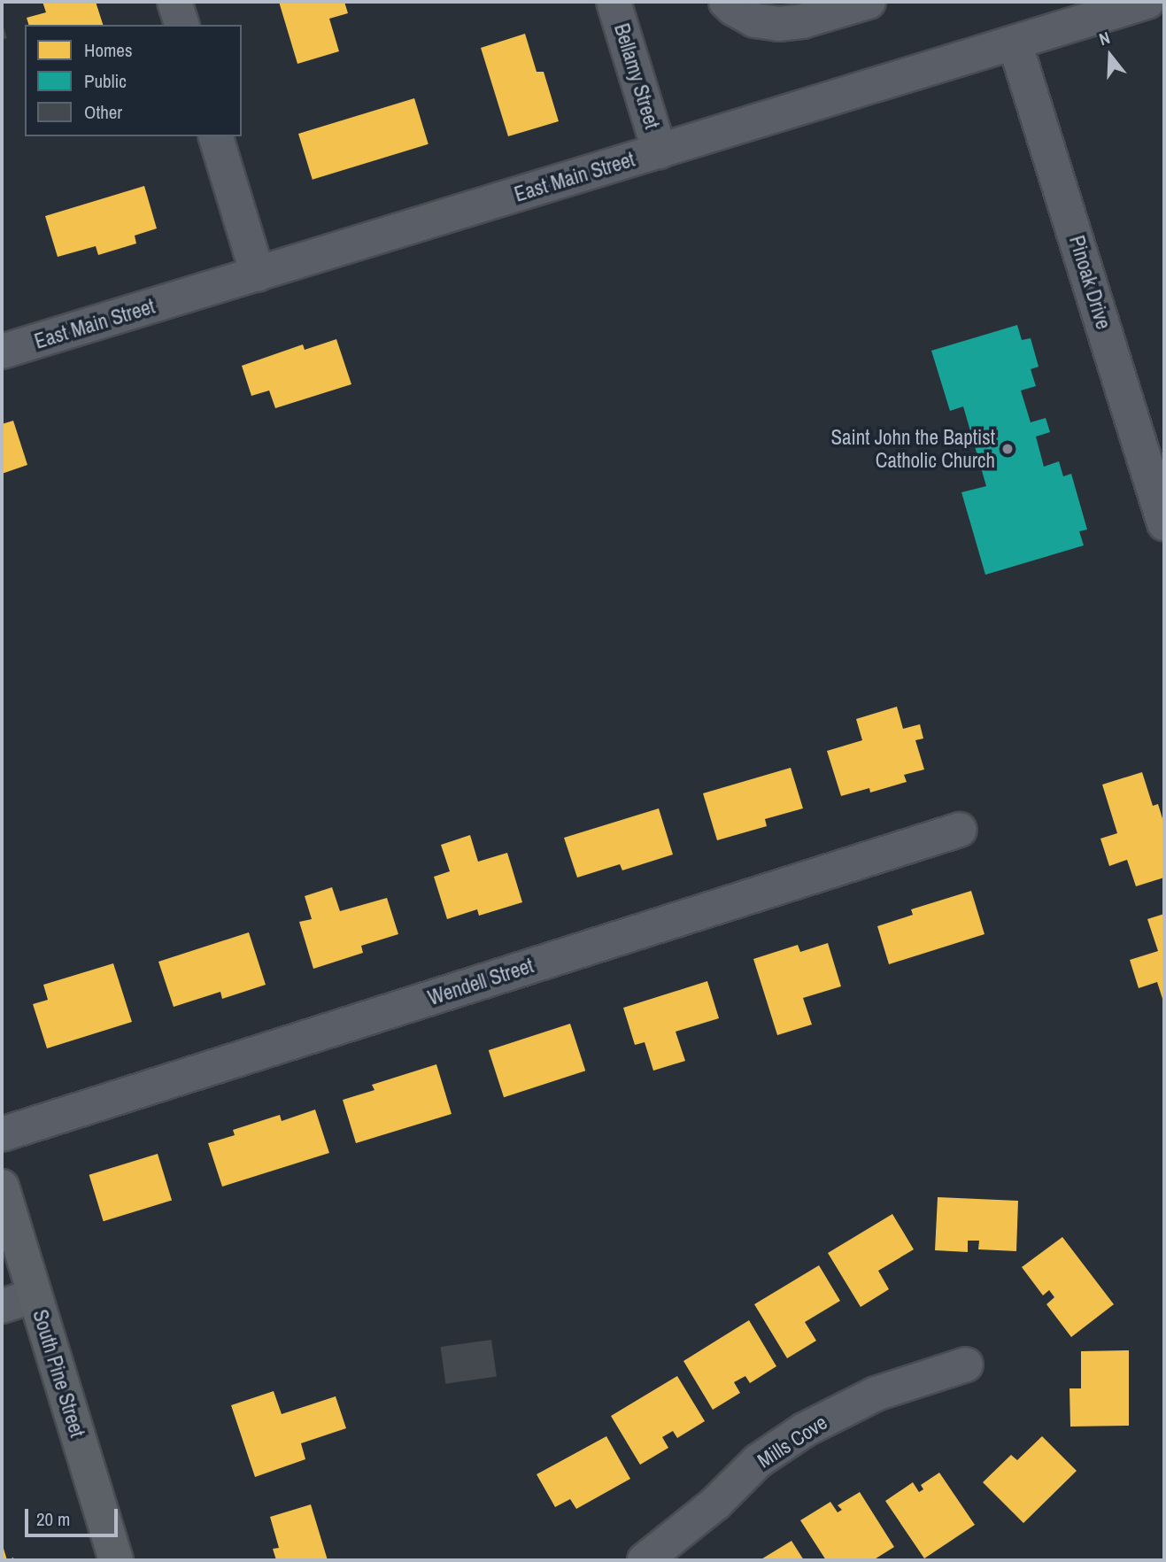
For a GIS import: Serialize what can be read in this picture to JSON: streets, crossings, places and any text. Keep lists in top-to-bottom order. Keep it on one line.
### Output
{"streets":{"main road":["South Pine Street"],"street":["Bellamy Street","East Main Street","Pinoak Drive","Wendell Street","Mills Cove"]},"crossings":[["Bellamy Street","East Main Street"],["East Main Street","Pinoak Drive"]],"places":["Saint John the Baptist Catholic Church"],"legend":["Homes","Public","Other"],"scale_bar":"20 m","north":"top"}
